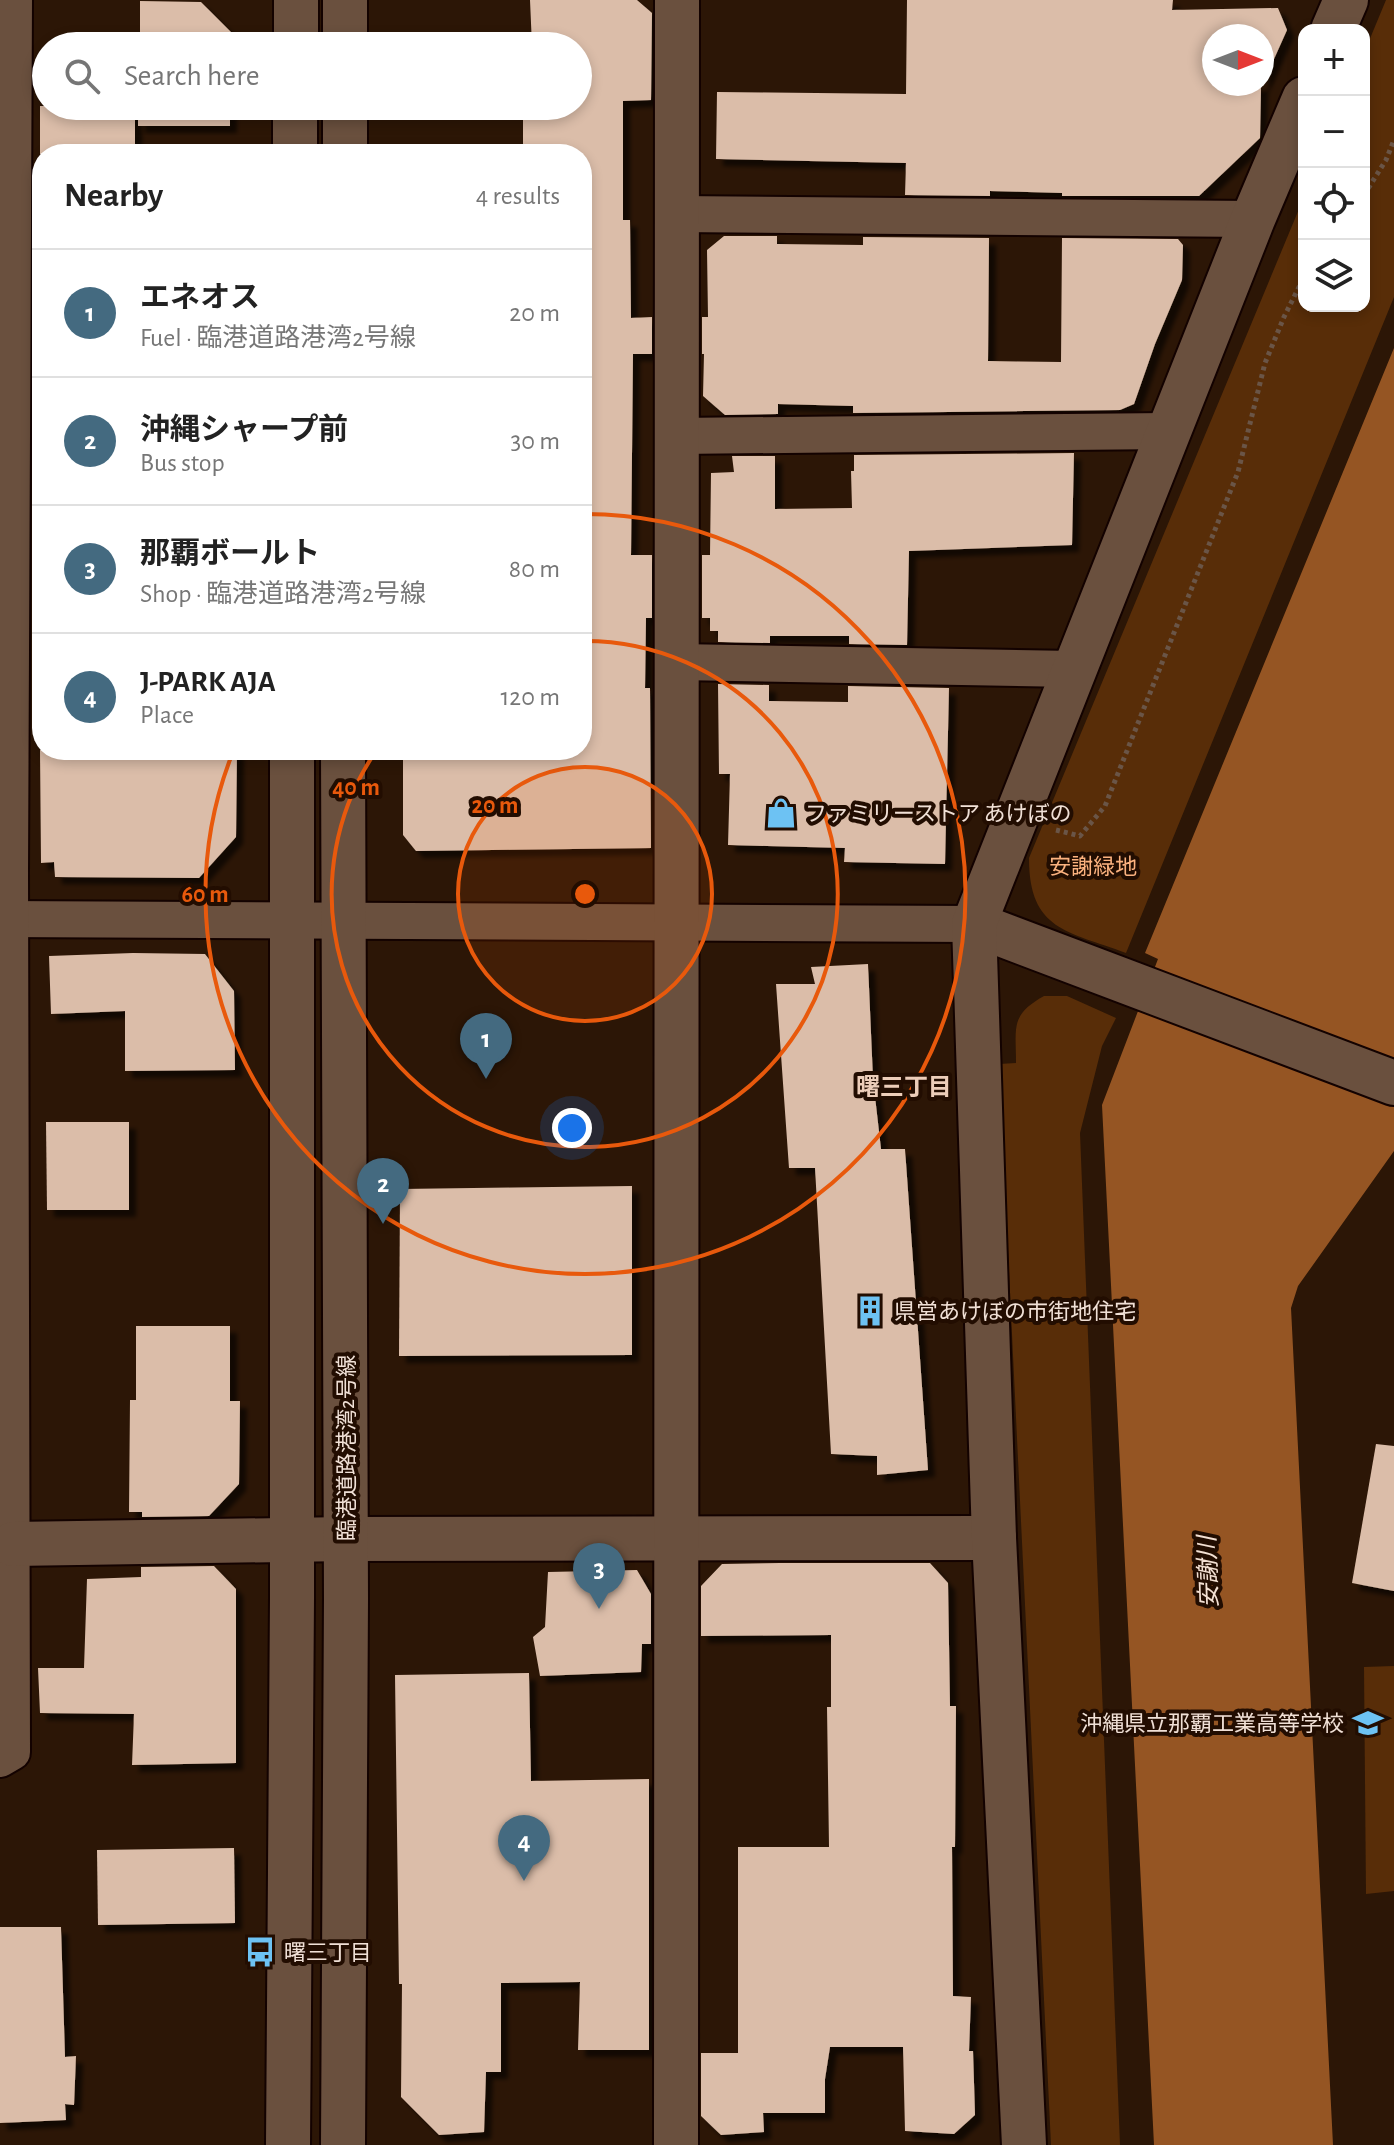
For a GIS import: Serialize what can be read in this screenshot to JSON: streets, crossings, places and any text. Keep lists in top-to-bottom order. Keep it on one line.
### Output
{"streets":{"street":["臨港道路港湾2号線"]},"districts":["曙三丁目"],"water":["安謝川"],"parks":["安謝緑地"],"places":{"shop":["ファミリーストア あけぼの"],"building":["県営あけぼの市街地住宅"],"school or university":["沖縄県立那覇工業高等学校"],"bus stop":["曙三丁目"]},"north":"right","page":{"map_buttons":["+","−"],"search":"Search here","heading":["Nearby","4 results"],"list":[{"mark":"1","name":"エネオス","note":"Fuel · 臨港道路港湾2号線","value":"20 m"},{"mark":"2","name":"沖縄シャープ前","note":"Bus stop","value":"30 m"},{"mark":"3","name":"那覇ボールト","note":"Shop · 臨港道路港湾2号線","value":"80 m"},{"mark":"4","name":"J-PARK AJA","note":"Place","value":"120 m"}],"pins":["1","2","3","4"]},"rings":["40 m","20 m","60 m"]}
